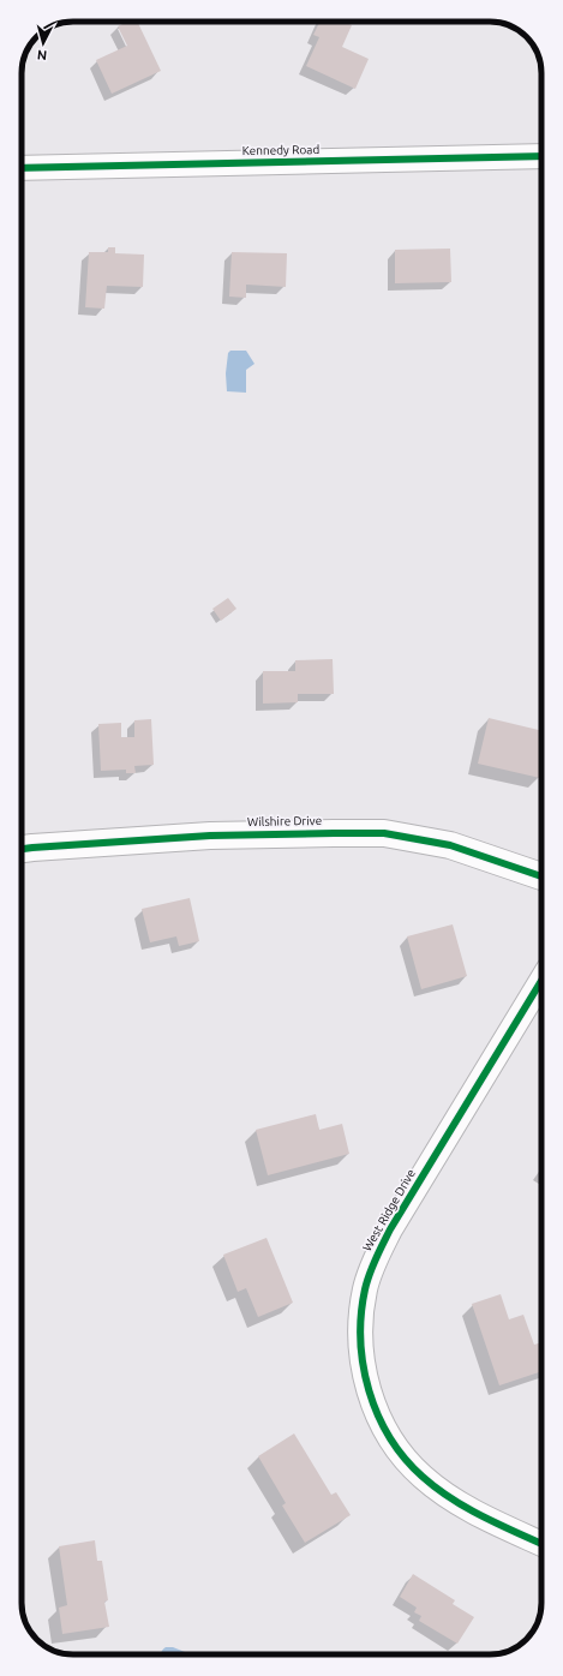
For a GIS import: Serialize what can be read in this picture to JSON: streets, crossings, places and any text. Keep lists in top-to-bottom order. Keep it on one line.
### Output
{"streets":{"street":["Kennedy Road","Wilshire Drive","West Ridge Drive"]},"north":"bottom"}
